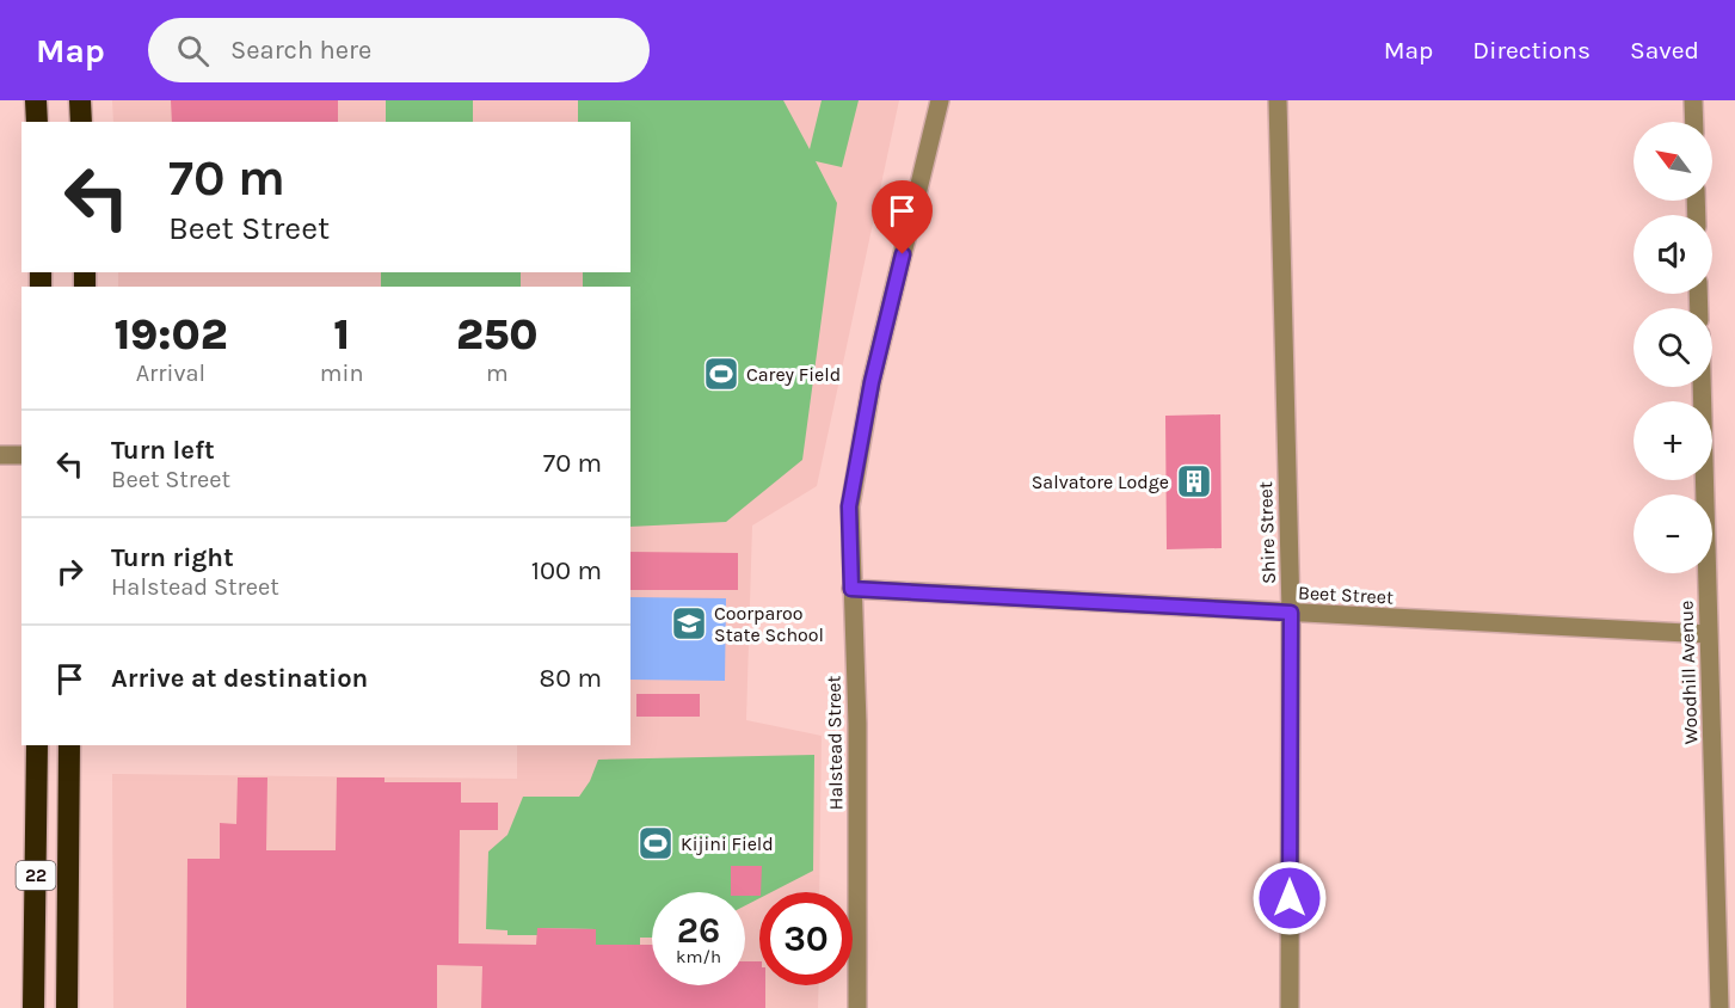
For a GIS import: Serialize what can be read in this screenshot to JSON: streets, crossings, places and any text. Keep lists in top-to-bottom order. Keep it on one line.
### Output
{"streets":{"highway":["22"],"street":["Shire Street","Beet Street","Woodhill Avenue","Halstead Street"]},"crossings":[["Shire Street","Beet Street"],["Beet Street","Woodhill Avenue"],["Beet Street","Halstead Street"]],"places":{"sports":["Carey Field","Kijini Field"],"building":["Salvatore Lodge"],"school or university":["Coorparoo State School"]},"north":"top left","page":{"header":"Map","search":"Search here","nav":["Map","Directions","Saved"],"map_buttons":["+","−"],"turn":["70 m","Beet Street"],"eta":["19:02","Arrival","1","min","250","m"],"list":[{"name":"Turn left","note":"Beet Street","value":"70 m"},{"name":"Turn right","note":"Halstead Street","value":"100 m"},{"name":"Arrive at destination","value":"80 m"}],"speed":"26 km/h","limit":"30"}}
